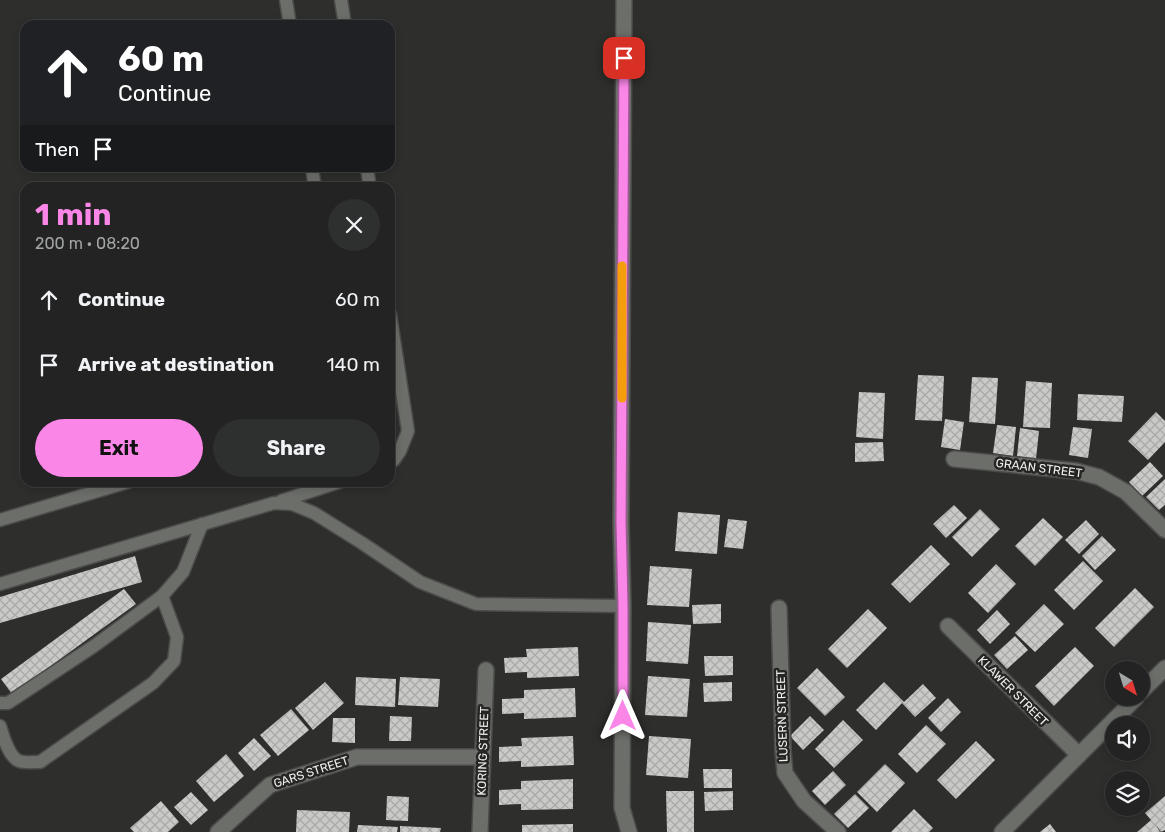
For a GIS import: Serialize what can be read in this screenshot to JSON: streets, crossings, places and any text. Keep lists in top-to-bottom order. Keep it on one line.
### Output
{"streets":{"street":["GRAAN STREET","KLAWER STREET","LUSERN STREET","KORING STREET","GARS STREET"]},"crossings":[["KORING STREET","GARS STREET"]],"north":"bottom right","page":{"turn":["60 m","Continue"],"then":"Then","heading":["1 min","200 m · 08:20"],"list":[{"name":"Continue","value":"60 m"},{"name":"Arrive at destination","value":"140 m"}],"buttons":["Exit","Share"]}}
